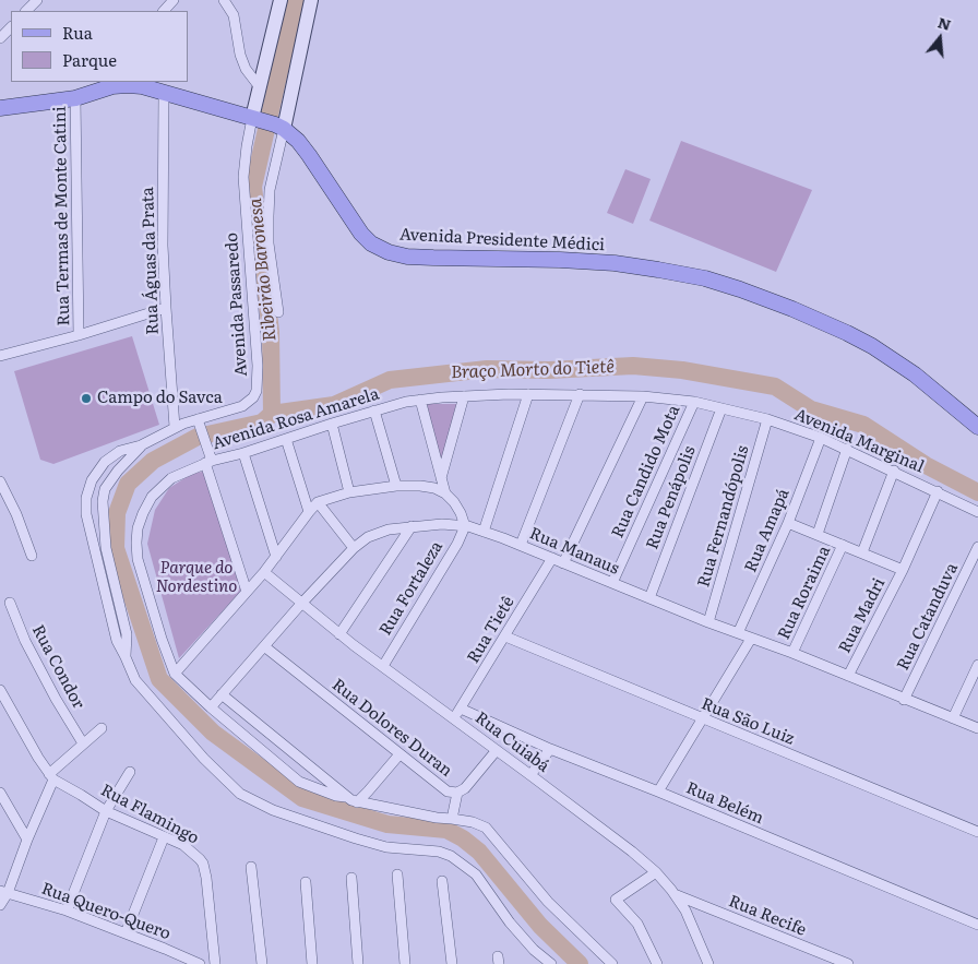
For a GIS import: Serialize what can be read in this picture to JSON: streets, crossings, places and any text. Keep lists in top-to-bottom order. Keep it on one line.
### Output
{"streets":{"main road":["Avenida Presidente Médici"],"street":["Rua Termas de Monte Catini","Rua Águas da Prata","Avenida Passaredo","Avenida Rosa Amarela","Avenida Marginal","Rua Candido Mota","Rua Penápolis","Rua Fernandópolis","Rua Amapá","Rua Manaus","Rua Fortaleza","Rua Roraima","Rua Madri","Rua Catanduva","Rua Tietê","Rua Condor","Rua São Luiz","Rua Dolores Duran","Rua Cuiabá","Rua Belém","Rua Flamingo","Rua Quero-Quero","Rua Recife"]},"crossings":[["Rua Termas de Monte Catini","Avenida Presidente Médici"],["Avenida Presidente Médici","Rua Águas da Prata"],["Avenida Presidente Médici","Avenida Passaredo"],["Rua Águas da Prata","Avenida Passaredo"],["Avenida Rosa Amarela","Avenida Marginal"],["Avenida Marginal","Rua Candido Mota"],["Avenida Marginal","Rua Penápolis"],["Avenida Marginal","Rua Fernandópolis"],["Avenida Marginal","Rua Amapá"],["Avenida Marginal","Rua Madri"],["Rua Candido Mota","Rua Manaus"],["Rua Penápolis","Rua Manaus"],["Rua Fernandópolis","Rua Manaus"],["Rua Amapá","Rua Manaus"],["Rua Manaus","Rua Fortaleza"],["Rua Manaus","Rua Roraima"],["Rua Manaus","Rua Madri"],["Rua Manaus","Rua Catanduva"],["Rua Manaus","Rua Tietê"],["Rua Manaus","Rua Dolores Duran"],["Rua Manaus","Rua Cuiabá"],["Rua Fortaleza","Rua Cuiabá"],["Rua Tietê","Rua São Luiz"],["Rua Tietê","Rua Cuiabá"],["Rua Tietê","Rua Belém"],["Rua Dolores Duran","Rua Cuiabá"],["Rua Cuiabá","Rua Recife"]],"water":["Ribeirão Baronesa","Braço Morto do Tietê"],"parks":["Parque do Nordestino"],"places":["Campo do Savca"],"legend":["Rua","Parque"],"north":"top"}
